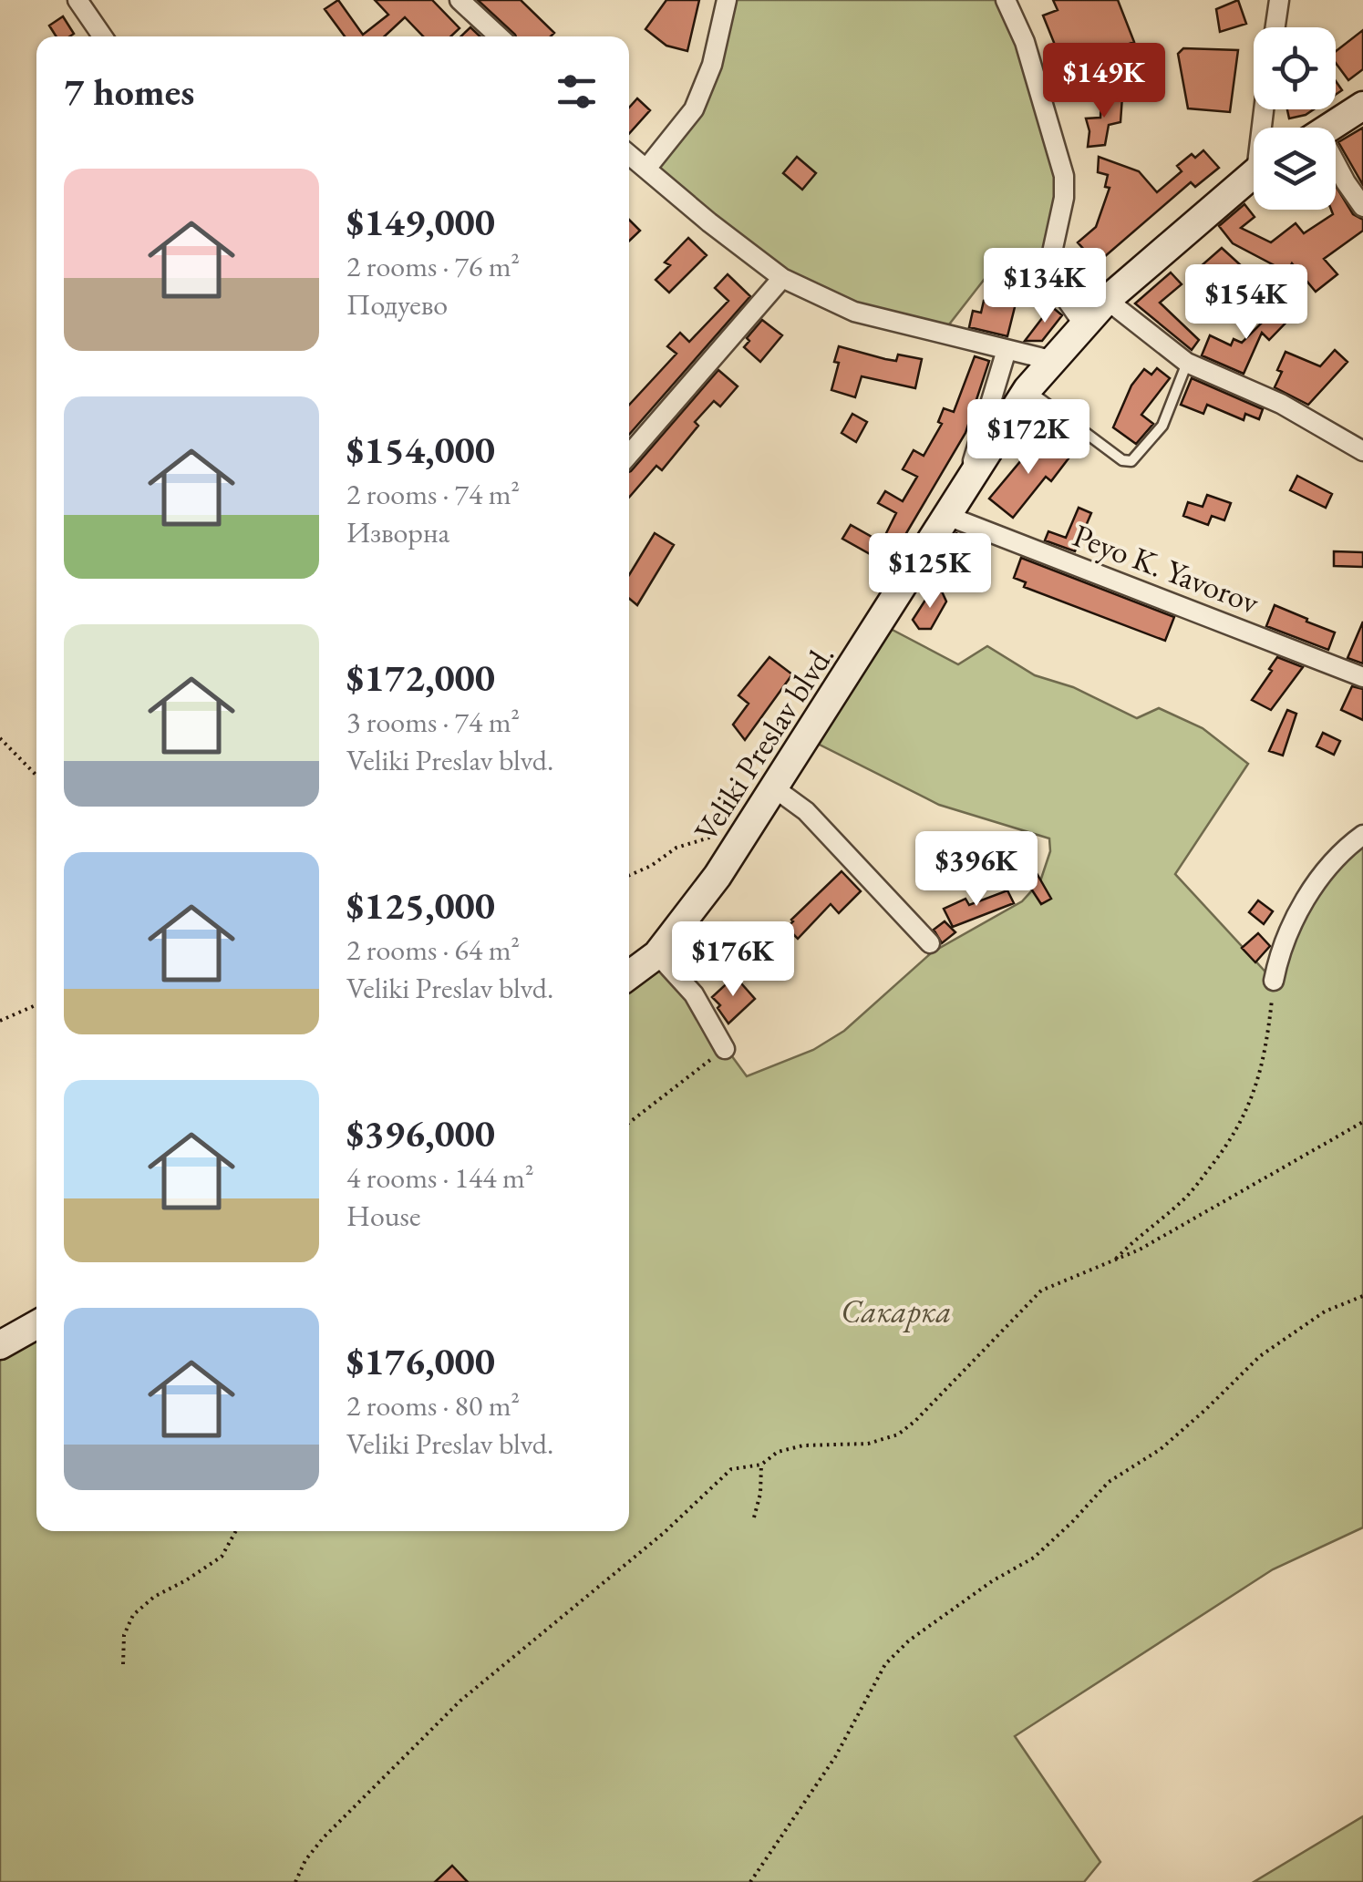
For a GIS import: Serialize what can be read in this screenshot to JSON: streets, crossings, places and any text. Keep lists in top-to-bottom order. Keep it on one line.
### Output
{"streets":{"main road":["Veliki Preslav blvd."],"street":["Peyo K. Yavorov"]},"crossings":[["Peyo K. Yavorov","Veliki Preslav blvd."]],"parks":["Сакарка"],"page":{"heading":"7 homes","price":["$149K","$134K","$154K","$172K","$125K","$396K","$176K"],"list":[{"name":"$149,000","note":"2 rooms · 76 m² · Подуево"},{"name":"$154,000","note":"2 rooms · 74 m² · Изворна"},{"name":"$172,000","note":"3 rooms · 74 m² · Veliki Preslav blvd."},{"name":"$125,000","note":"2 rooms · 64 m² · Veliki Preslav blvd."},{"name":"$396,000","note":"4 rooms · 144 m² · House"},{"name":"$176,000","note":"2 rooms · 80 m² · Veliki Preslav blvd."}]}}
